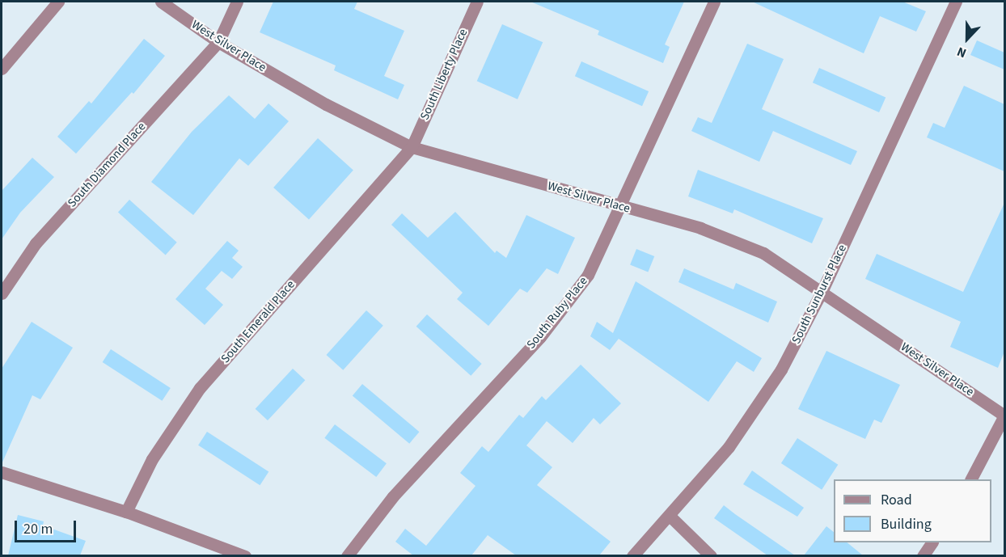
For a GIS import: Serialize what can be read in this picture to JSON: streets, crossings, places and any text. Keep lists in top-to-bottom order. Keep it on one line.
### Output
{"streets":{"street":["West Silver Place","South Liberty Place","South Diamond Place","South Sunburst Place","South Ruby Place","South Emerald Place"]},"crossings":[["West Silver Place","South Liberty Place"],["West Silver Place","South Diamond Place"],["West Silver Place","South Sunburst Place"],["West Silver Place","South Ruby Place"],["West Silver Place","South Emerald Place"],["South Liberty Place","South Emerald Place"]],"legend":["Road","Building"],"scale_bar":"20 m","north":"bottom"}
